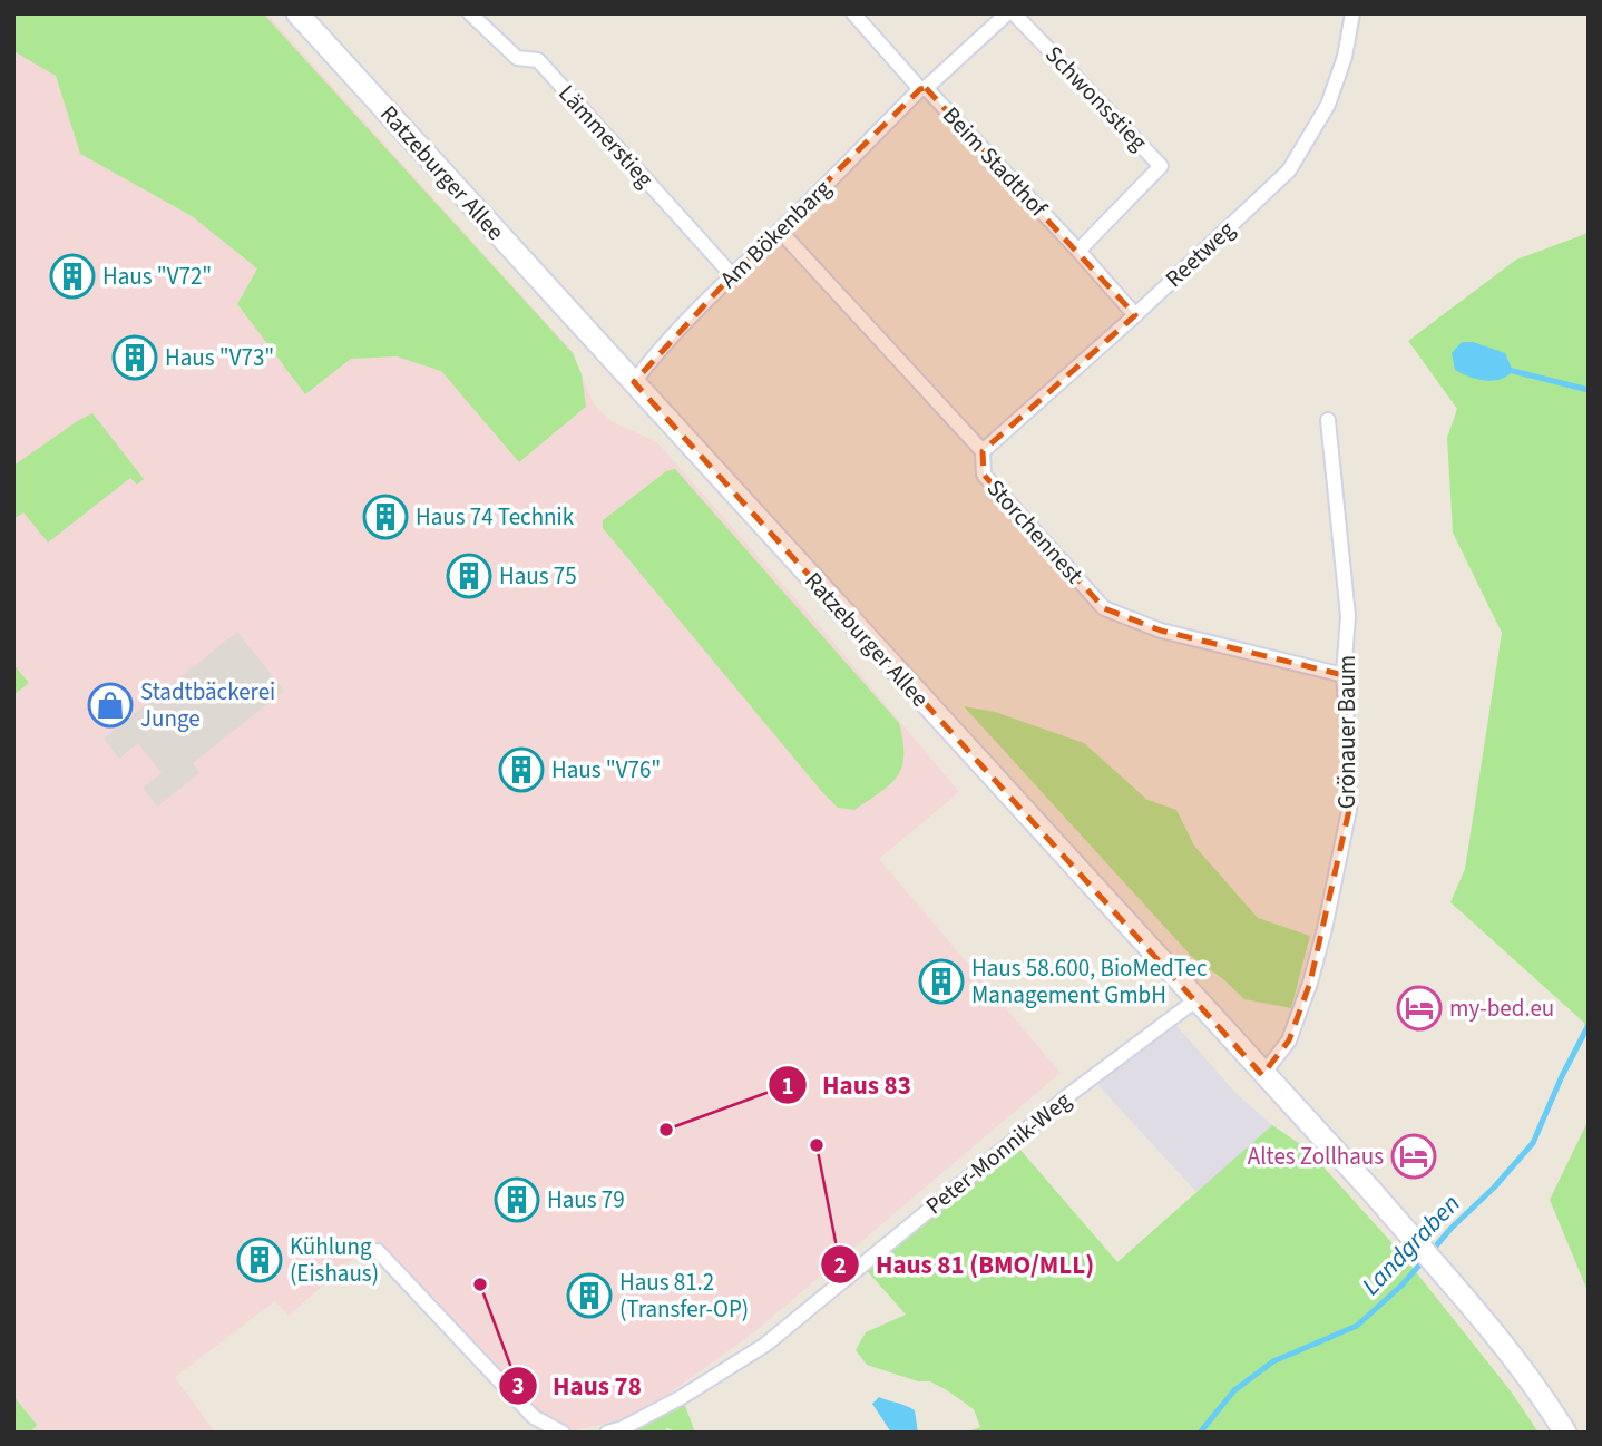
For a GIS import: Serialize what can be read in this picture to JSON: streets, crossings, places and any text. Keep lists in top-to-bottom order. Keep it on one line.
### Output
{"streets":{"main road":["Ratzeburger Allee"],"street":["Schwonsstieg","Lämmerstieg","Beim Stadthof","Am Bökenbarg","Reetweg","Storchennest","Grönauer Baum","Peter-Monnik-Weg"]},"crossings":[["Schwonsstieg","Beim Stadthof"],["Schwonsstieg","Am Bökenbarg"],["Lämmerstieg","Am Bökenbarg"],["Beim Stadthof","Am Bökenbarg"],["Beim Stadthof","Reetweg"],["Ratzeburger Allee","Am Bökenbarg"],["Ratzeburger Allee","Grönauer Baum"],["Ratzeburger Allee","Peter-Monnik-Weg"],["Am Bökenbarg","Storchennest"],["Reetweg","Storchennest"],["Storchennest","Grönauer Baum"]],"water":["Landgraben"],"places":{"building":["Haus \"V72\"","Haus \"V73\"","Haus 74 Technik","Haus 75","Haus \"V76\"","Haus 58.600, BioMedTec Management GmbH","Haus 79","Kühlung (Eishaus)","Haus 81.2 (Transfer-OP)"],"shop":["Stadtbäckerei Junge"],"hotel":["my-bed.eu","Altes Zollhaus"],"other":["Haus 83","Haus 81 (BMO/MLL)","Haus 78"]}}
